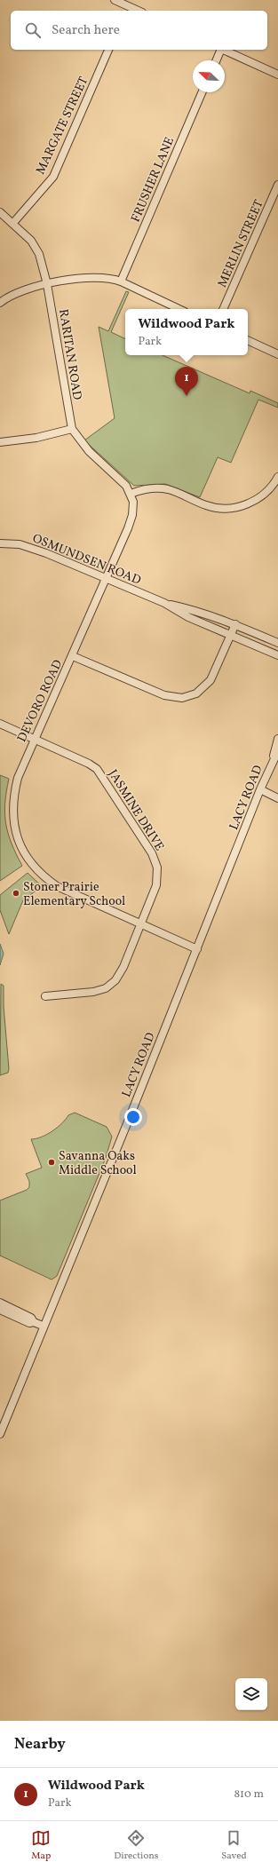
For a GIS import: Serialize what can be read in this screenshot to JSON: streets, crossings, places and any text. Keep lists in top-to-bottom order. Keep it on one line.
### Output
{"streets":{"street":["MARGATE STREET","FRUSHER LANE","MERLIN STREET","RARITAN ROAD","OSMUNDSEN ROAD","DEVORO ROAD","LACY ROAD","JASMINE DRIVE"]},"crossings":[["MARGATE STREET","RARITAN ROAD"],["RARITAN ROAD","DEVORO ROAD"],["OSMUNDSEN ROAD","DEVORO ROAD"],["DEVORO ROAD","LACY ROAD"],["DEVORO ROAD","JASMINE DRIVE"]],"places":["Stoner Prairie Elementary School","Savanna Oaks Middle School"],"north":"top left","page":{"search":"Search here","popup":["Wildwood Park","Park"],"pins":"1","heading":"Nearby","list":[{"mark":"1","name":"Wildwood Park","note":"Park","value":"810 m"}],"nav":["Map","Directions","Saved"]}}
